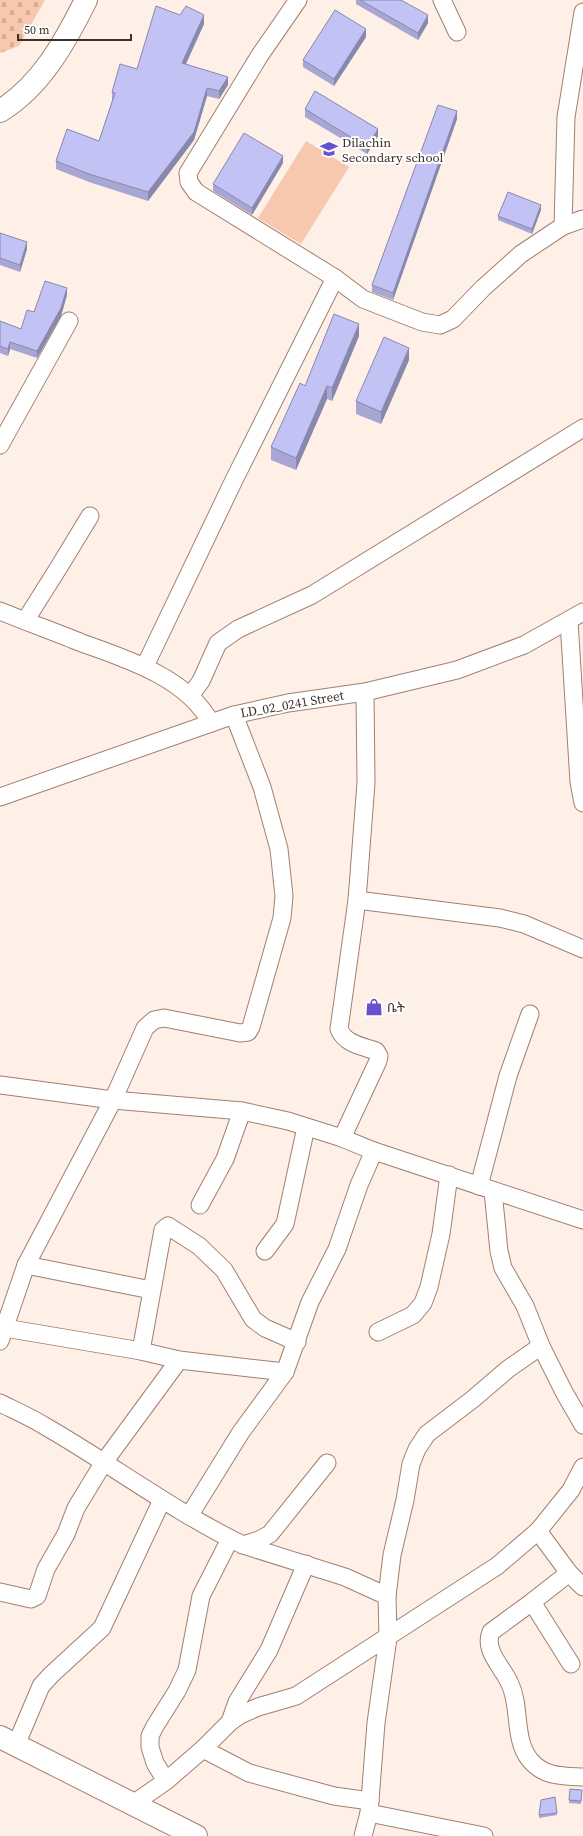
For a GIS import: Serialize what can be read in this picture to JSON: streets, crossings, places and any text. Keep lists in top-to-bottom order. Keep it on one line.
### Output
{"streets":{"street":["LD_02_0241 Street"]},"places":{"school or university":["Dilachin Secondary school"],"shop":["ቤት"]},"scale_bar":"50 m"}
